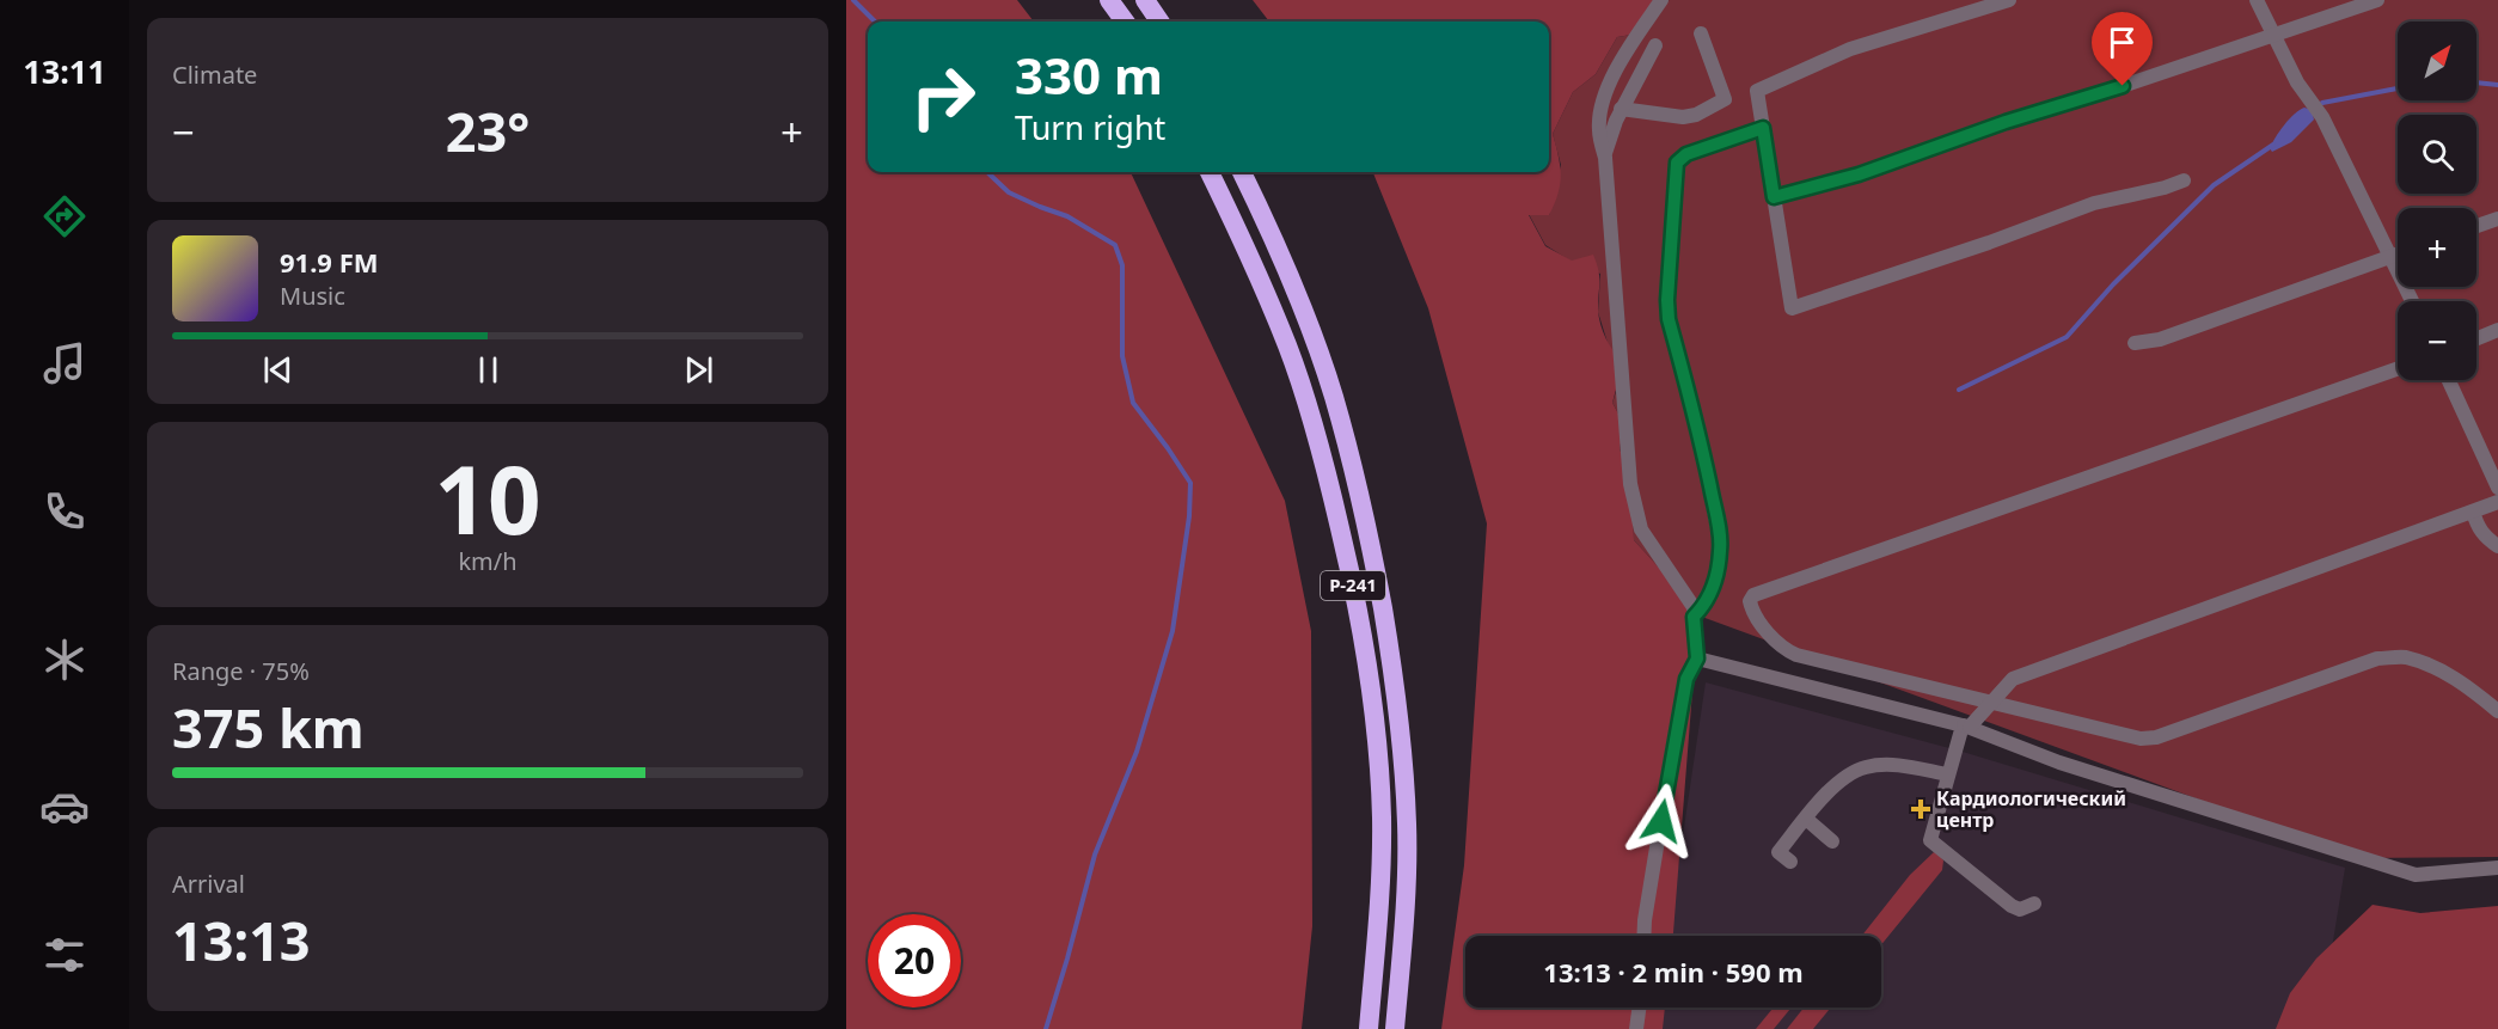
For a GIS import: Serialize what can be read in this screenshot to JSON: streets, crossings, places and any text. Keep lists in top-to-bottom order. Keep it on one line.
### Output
{"streets":{"highway":["Р-241"]},"places":{"health":["Кардиологический центр"]},"north":"top right","page":{"tabs":"13:11","tile":["Climate",["10","km/h"],["Range · 75%","375 km"],["Arrival","13:13"]],"map_buttons":["+","−"],"turn":["330 m","Turn right"],"heat":["−","23°","+"],"song":["91.9 FM","Music"],"limit":"20","trip":"13:13 · 2 min · 590 m"}}
